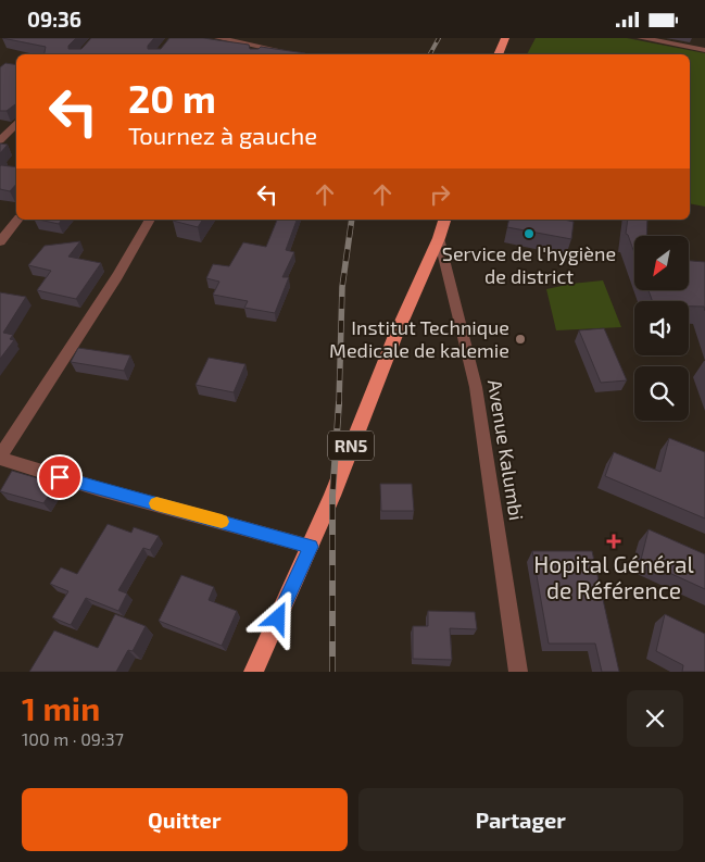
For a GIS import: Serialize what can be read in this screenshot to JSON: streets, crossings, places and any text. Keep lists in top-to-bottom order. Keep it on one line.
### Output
{"streets":{"highway":["RN5"],"street":["Avenue Kalumbi"]},"crossings":[["RN5","Avenue Kalumbi"]],"places":{"other":["Service de l'hygiène de district","Institut Technique Medicale de kalemie"],"health":["Hopital Général de Référence"]},"north":"bottom left","page":{"status":"09:36","turn":["20 m","Tournez à gauche"],"heading":["1 min","100 m · 09:37"],"buttons":["Quitter","Partager"]}}
